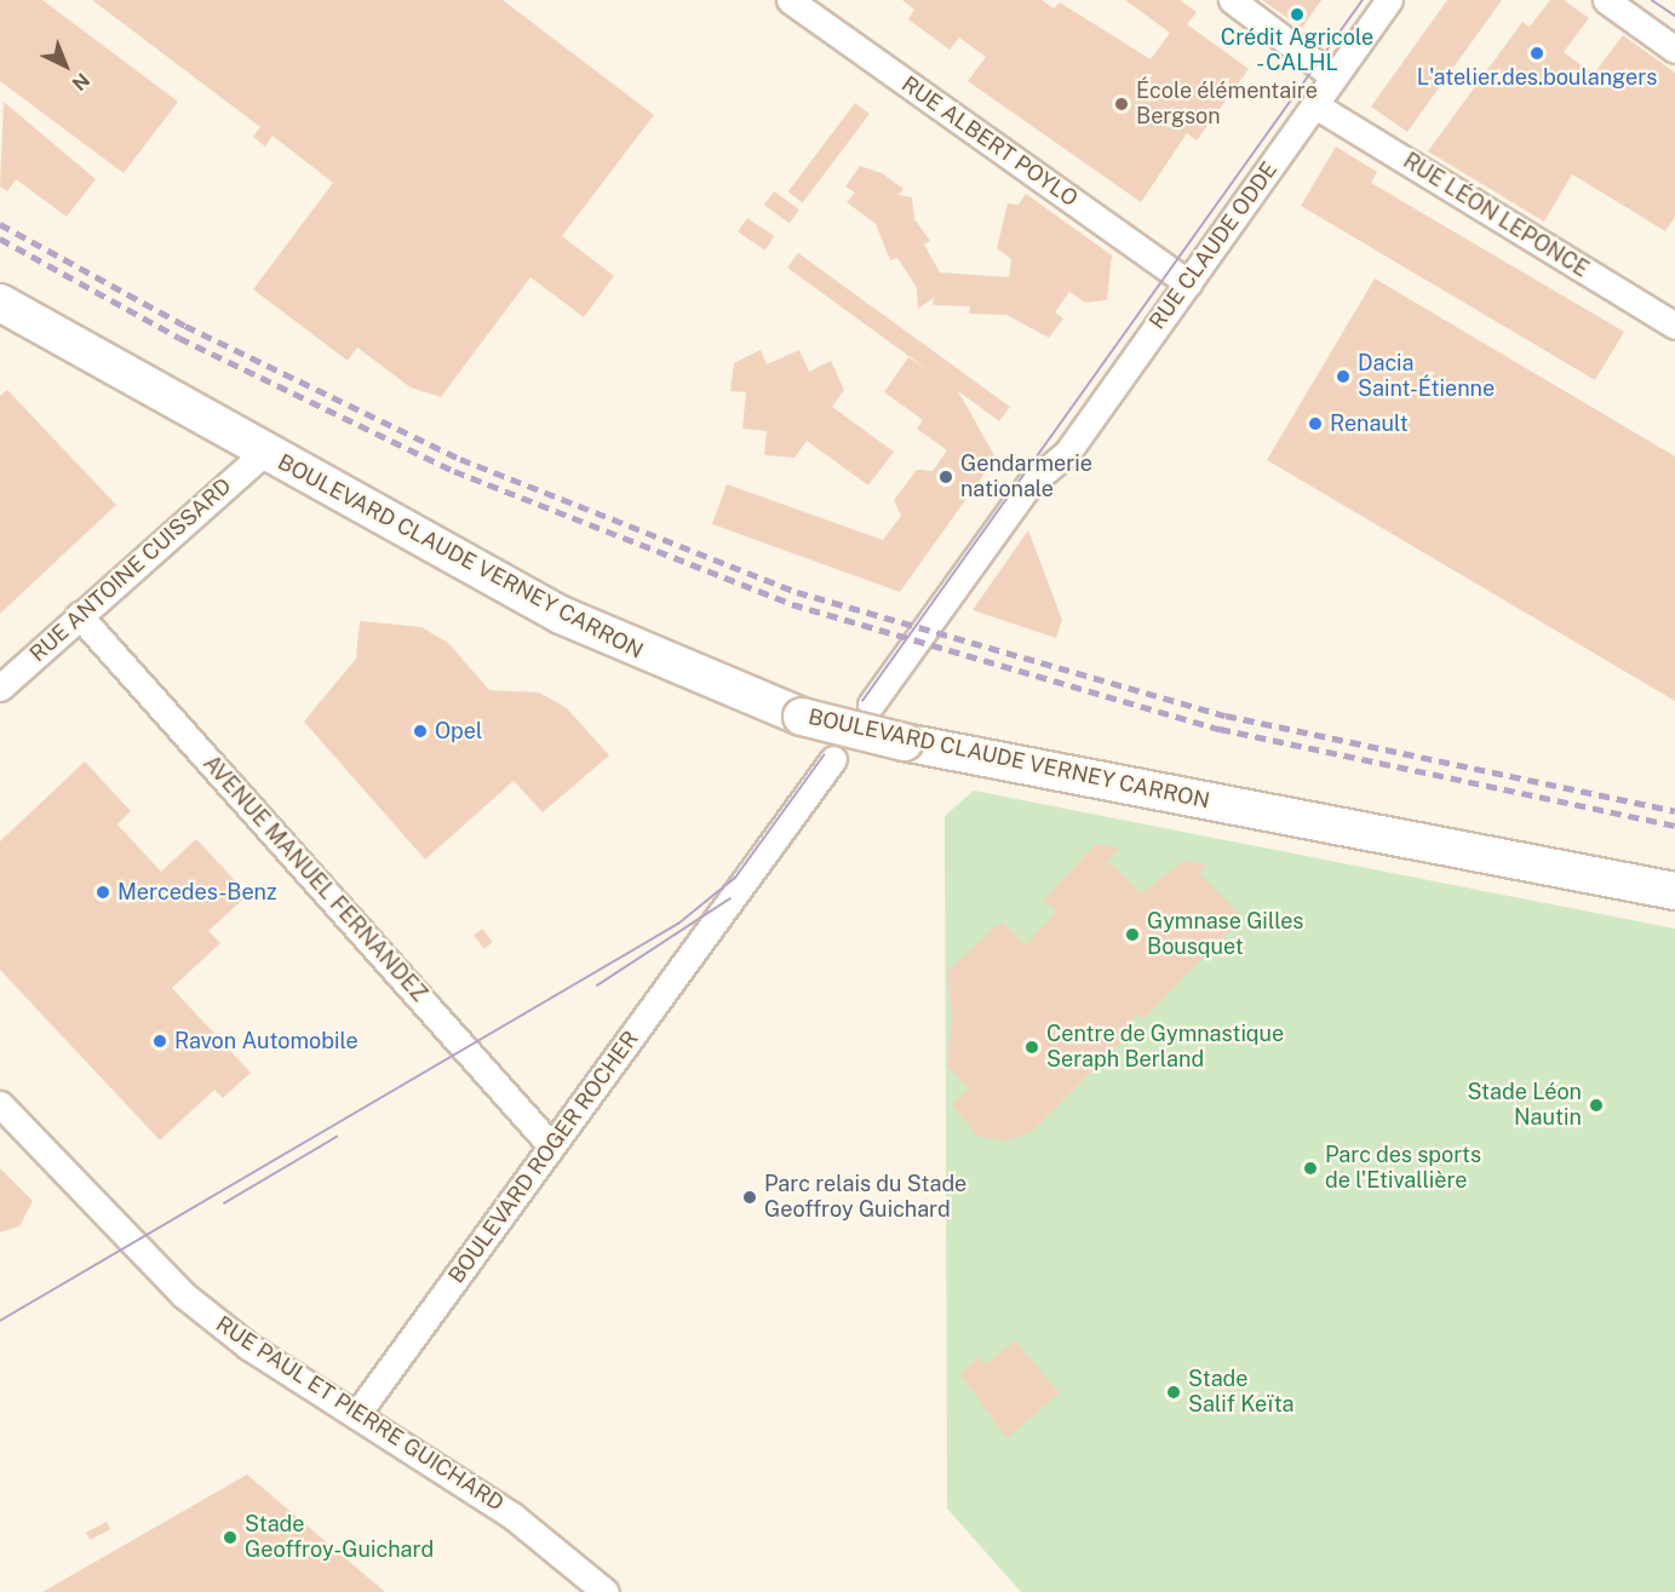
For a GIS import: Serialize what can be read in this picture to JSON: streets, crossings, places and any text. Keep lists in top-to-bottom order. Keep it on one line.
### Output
{"streets":{"main road":["BOULEVARD CLAUDE VERNEY CARRON"],"street":["RUE ALBERT POYLO","RUE LÉON LEPONCE","RUE CLAUDE ODDE","RUE ANTOINE CUISSARD","AVENUE MANUEL FERNANDEZ","BOULEVARD ROGER ROCHER","RUE PAUL ET PIERRE GUICHARD"]},"crossings":[["RUE ALBERT POYLO","RUE CLAUDE ODDE"],["RUE LÉON LEPONCE","RUE CLAUDE ODDE"],["BOULEVARD CLAUDE VERNEY CARRON","RUE ANTOINE CUISSARD"],["RUE ANTOINE CUISSARD","AVENUE MANUEL FERNANDEZ"],["AVENUE MANUEL FERNANDEZ","BOULEVARD ROGER ROCHER"],["BOULEVARD ROGER ROCHER","RUE PAUL ET PIERRE GUICHARD"]],"places":["Crédit Agricole - CALHL","L'atelier.des.boulangers","École élémentaire Bergson","Dacia Saint-Étienne","Renault","Gendarmerie nationale","Opel","Mercedes-Benz","Gymnase Gilles Bousquet","Ravon Automobile","Centre de Gymnastique Seraph Berland","Stade Léon Nautin","Parc des sports de l'Etivallière","Parc relais du Stade Geoffroy Guichard","Stade Salif Keïta","Stade Geoffroy-Guichard"],"north":"bottom right"}
